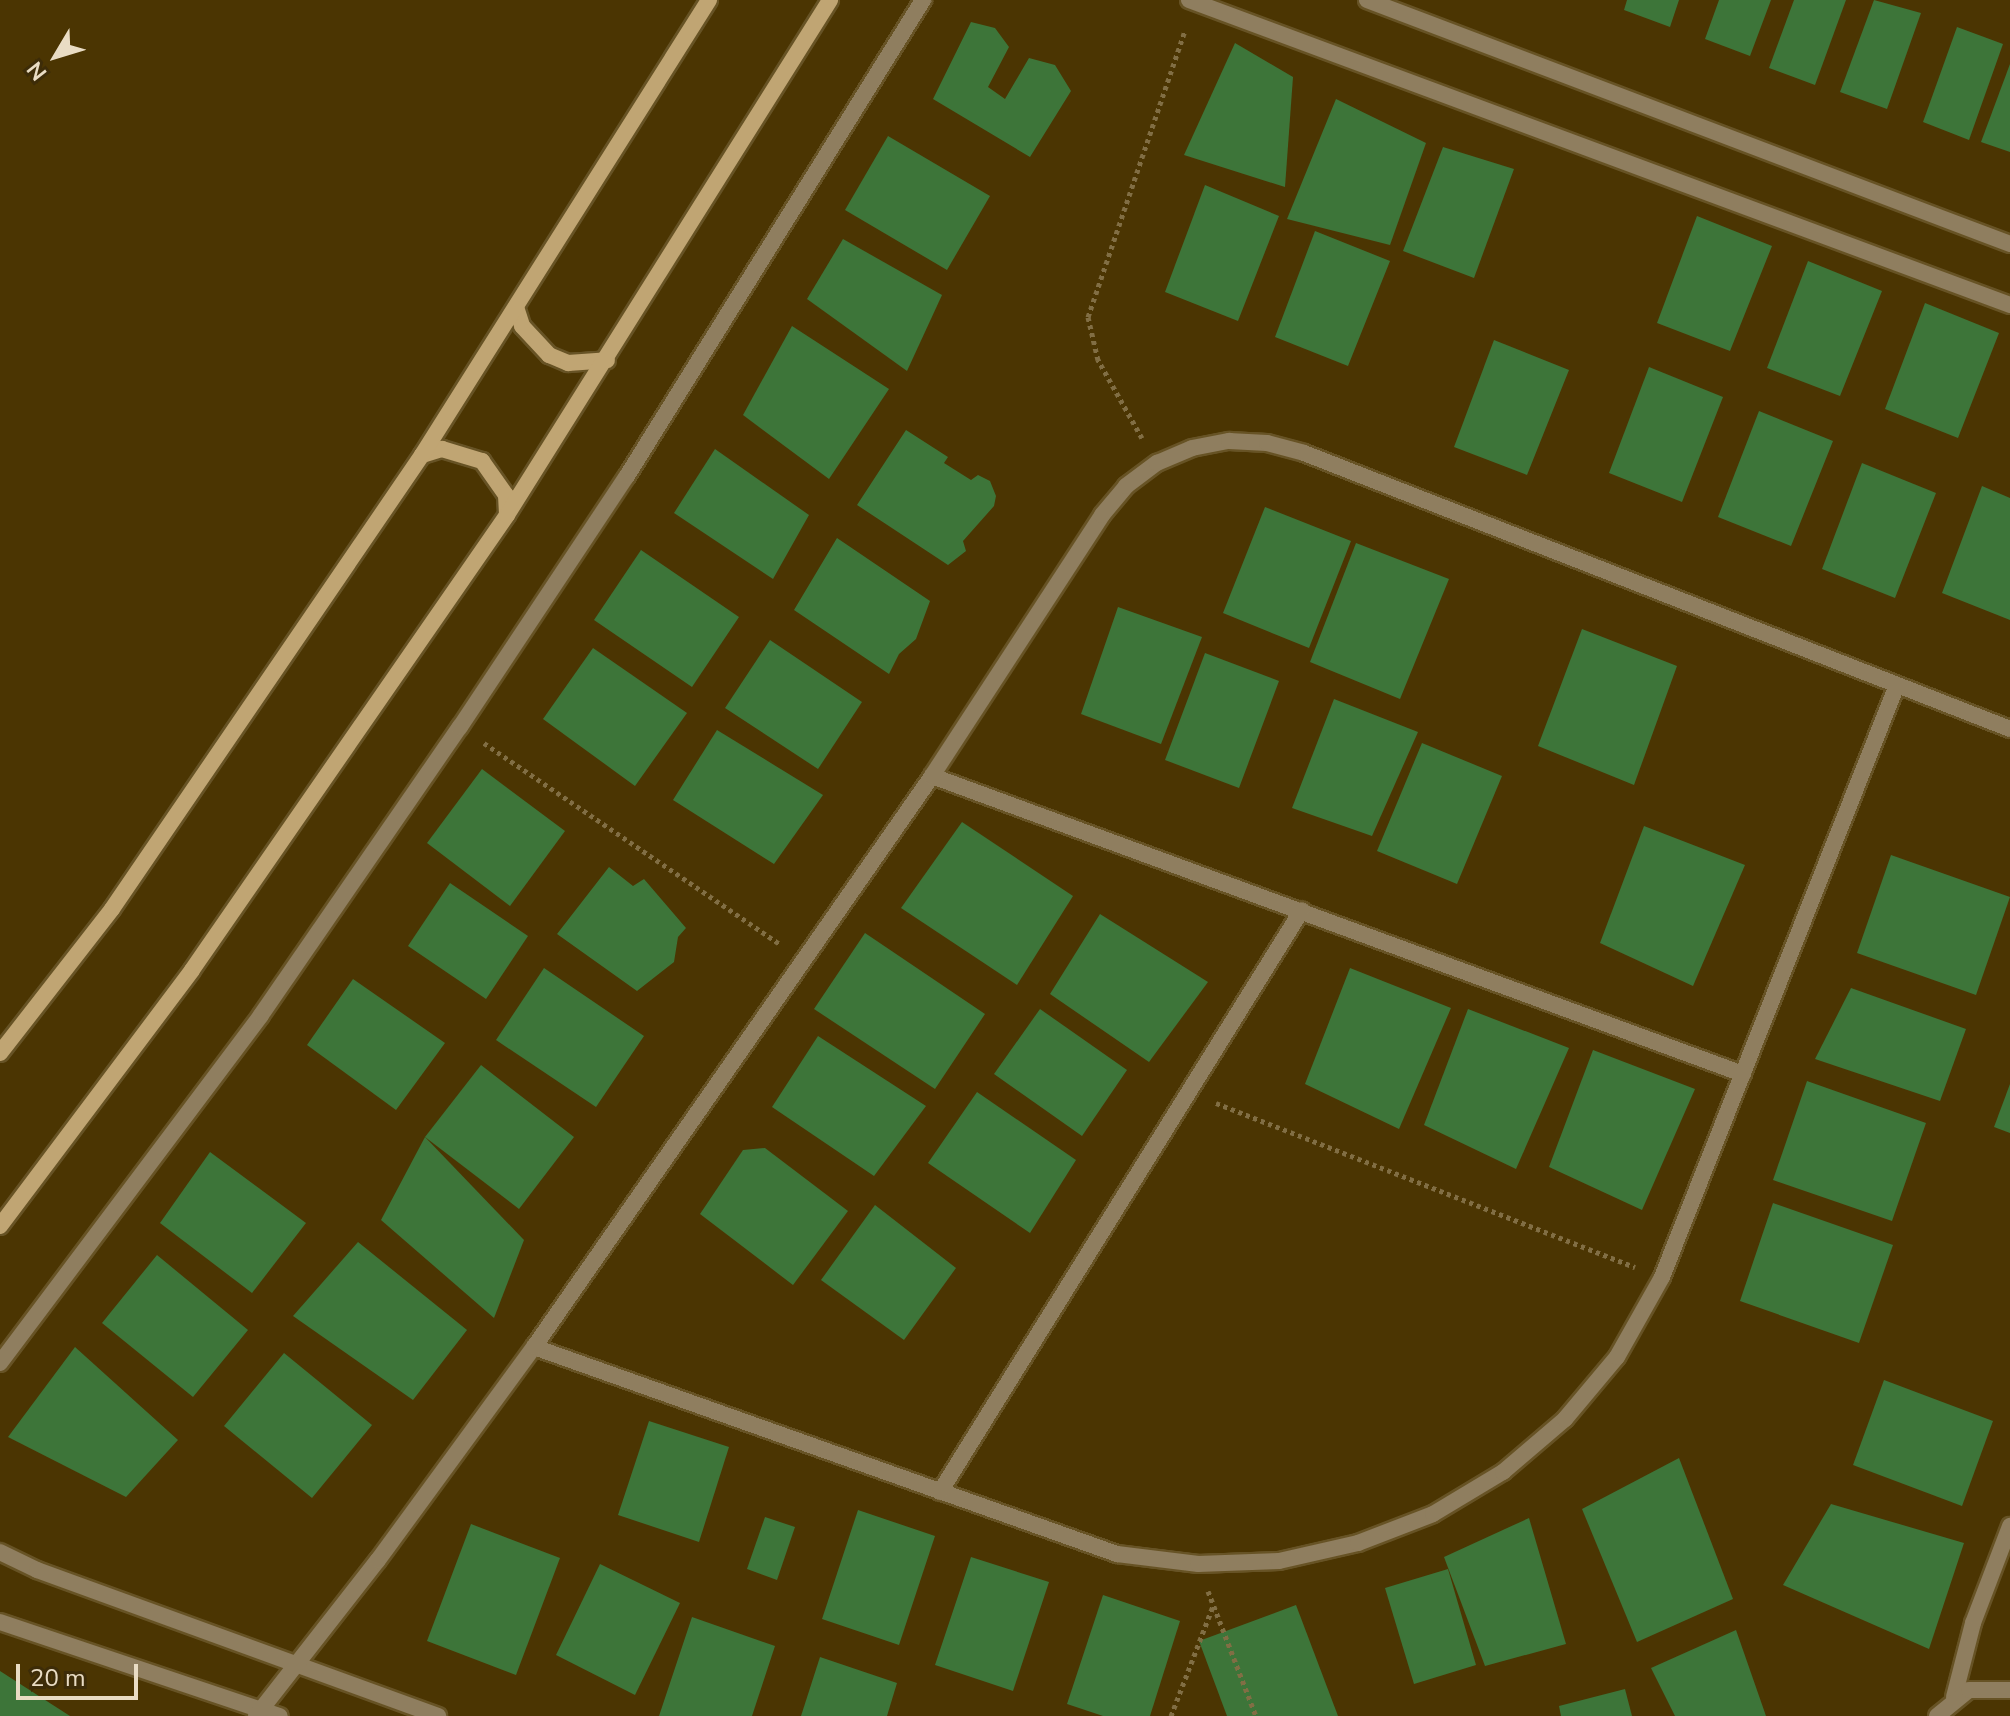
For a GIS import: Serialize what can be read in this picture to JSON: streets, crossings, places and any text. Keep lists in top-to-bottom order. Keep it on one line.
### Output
{"scale_bar":"20 m","north":"bottom left"}
